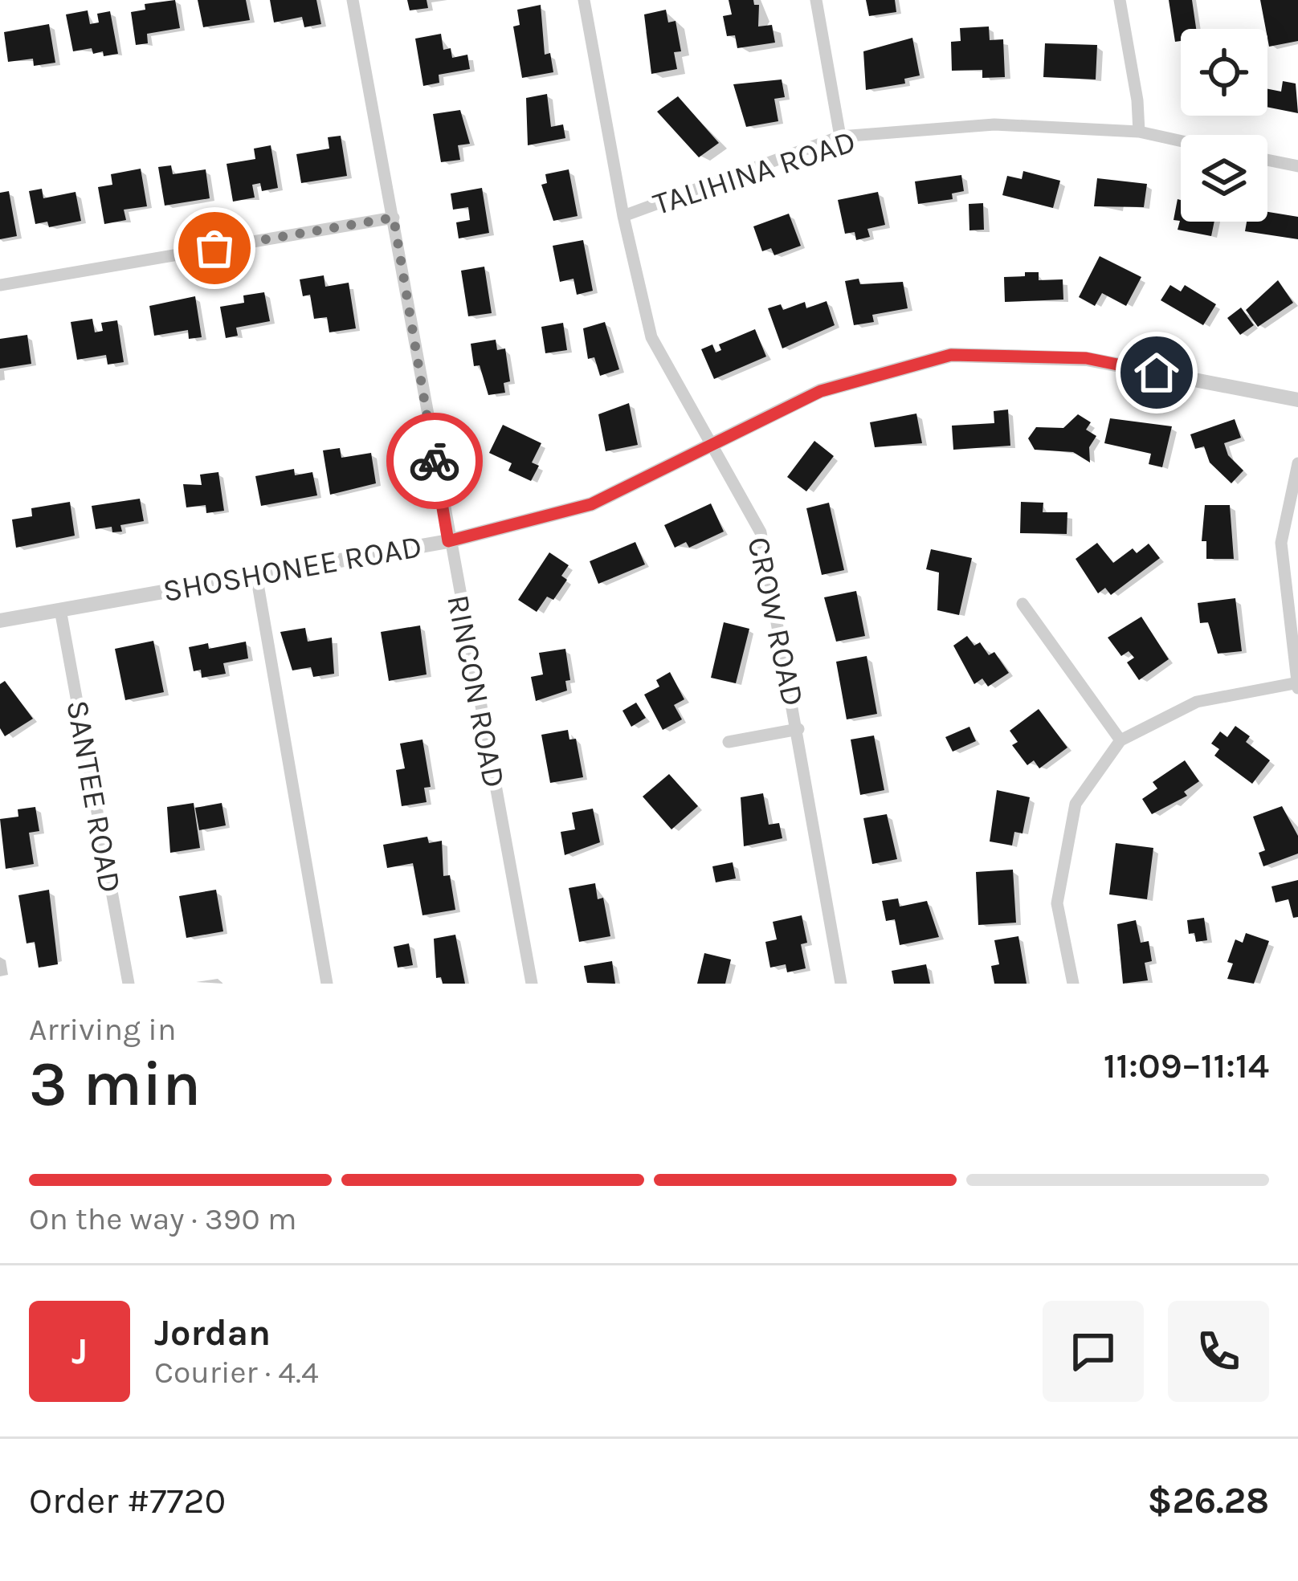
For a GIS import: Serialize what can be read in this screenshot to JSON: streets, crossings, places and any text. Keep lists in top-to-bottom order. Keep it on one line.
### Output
{"streets":{"street":["TALIHINA ROAD","SHOSHONEE ROAD","CROW ROAD","RINCON ROAD","SANTEE ROAD"]},"crossings":[["TALIHINA ROAD","CROW ROAD"],["SHOSHONEE ROAD","CROW ROAD"],["SHOSHONEE ROAD","RINCON ROAD"],["SHOSHONEE ROAD","SANTEE ROAD"]],"page":{"heading":["3 min","Arriving in","11:09–11:14"],"panel":["Jordan","Courier · 4.4","Order #7720","$26.28"],"bar":"On the way · 390 m","round":"J"}}
